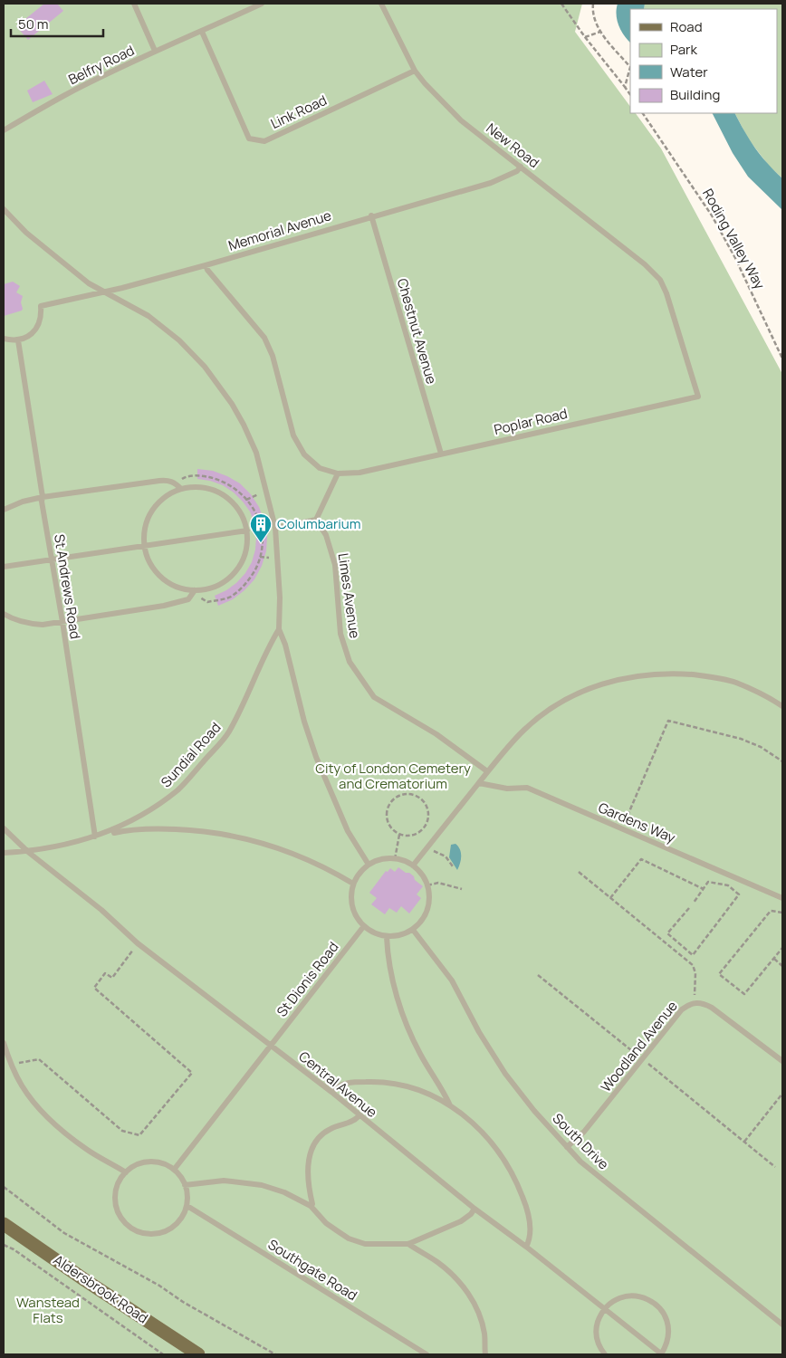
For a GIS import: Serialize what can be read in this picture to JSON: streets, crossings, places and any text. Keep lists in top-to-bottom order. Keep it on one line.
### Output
{"streets":{"main road":["Aldersbrook Road"],"lane":["Belfry Road","Link Road","New Road","Memorial Avenue","Chestnut Avenue","Poplar Road","St Andrews Road","Limes Avenue","Sundial Road","Gardens Way","St Dionis Road","Woodland Avenue","Central Avenue","South Drive","Southgate Road"],"path":["Roding Valley Way"]},"crossings":[["Belfry Road","Link Road"],["Link Road","New Road"],["New Road","Memorial Avenue"],["New Road","Poplar Road"],["Memorial Avenue","Chestnut Avenue"],["Memorial Avenue","St Andrews Road"],["Chestnut Avenue","Poplar Road"],["St Andrews Road","Sundial Road"],["St Dionis Road","Central Avenue"],["St Dionis Road","South Drive"],["St Dionis Road","Southgate Road"],["Woodland Avenue","South Drive"]],"parks":["City of London Cemetery and Crematorium","Wanstead Flats"],"places":{"building":["Columbarium"]},"legend":["Road","Park","Water","Building"],"scale_bar":"50 m"}
